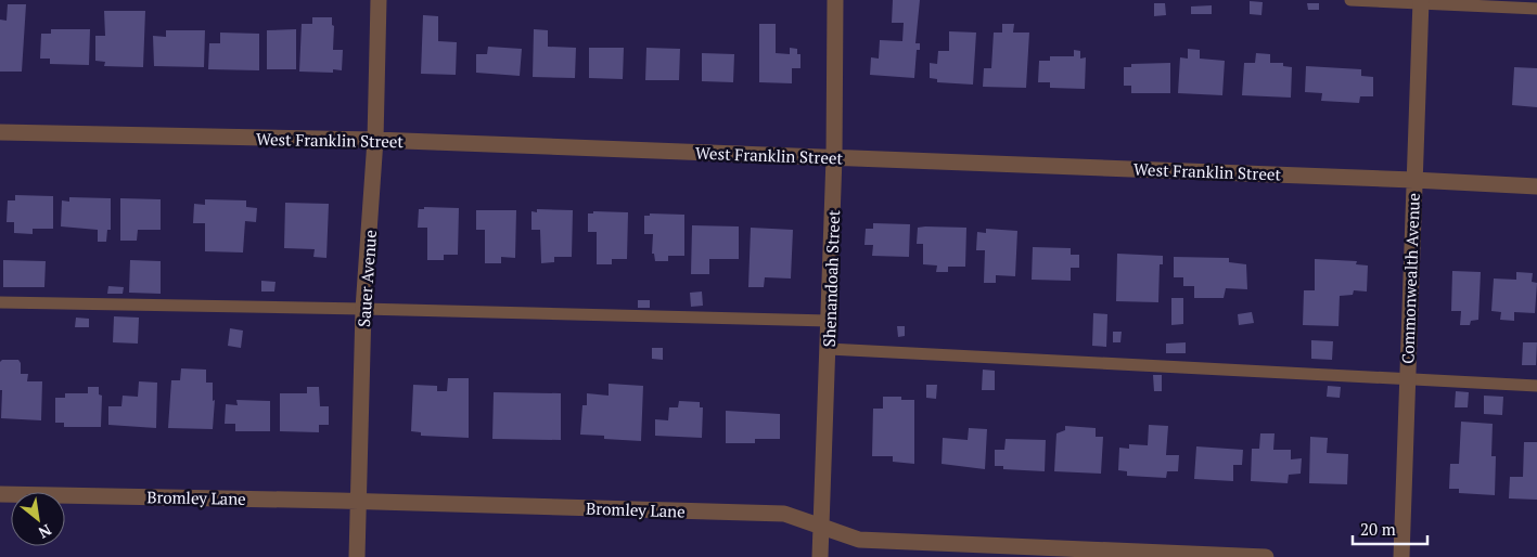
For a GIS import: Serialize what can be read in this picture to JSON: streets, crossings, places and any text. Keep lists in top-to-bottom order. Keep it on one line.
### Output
{"streets":{"street":["West Franklin Street","Sauer Avenue","Shenandoah Street","Commonwealth Avenue","Bromley Lane"]},"crossings":[["West Franklin Street","Sauer Avenue"],["West Franklin Street","Shenandoah Street"],["West Franklin Street","Commonwealth Avenue"],["Sauer Avenue","Bromley Lane"],["Shenandoah Street","Bromley Lane"]],"scale_bar":"20 m","north":"bottom right"}
